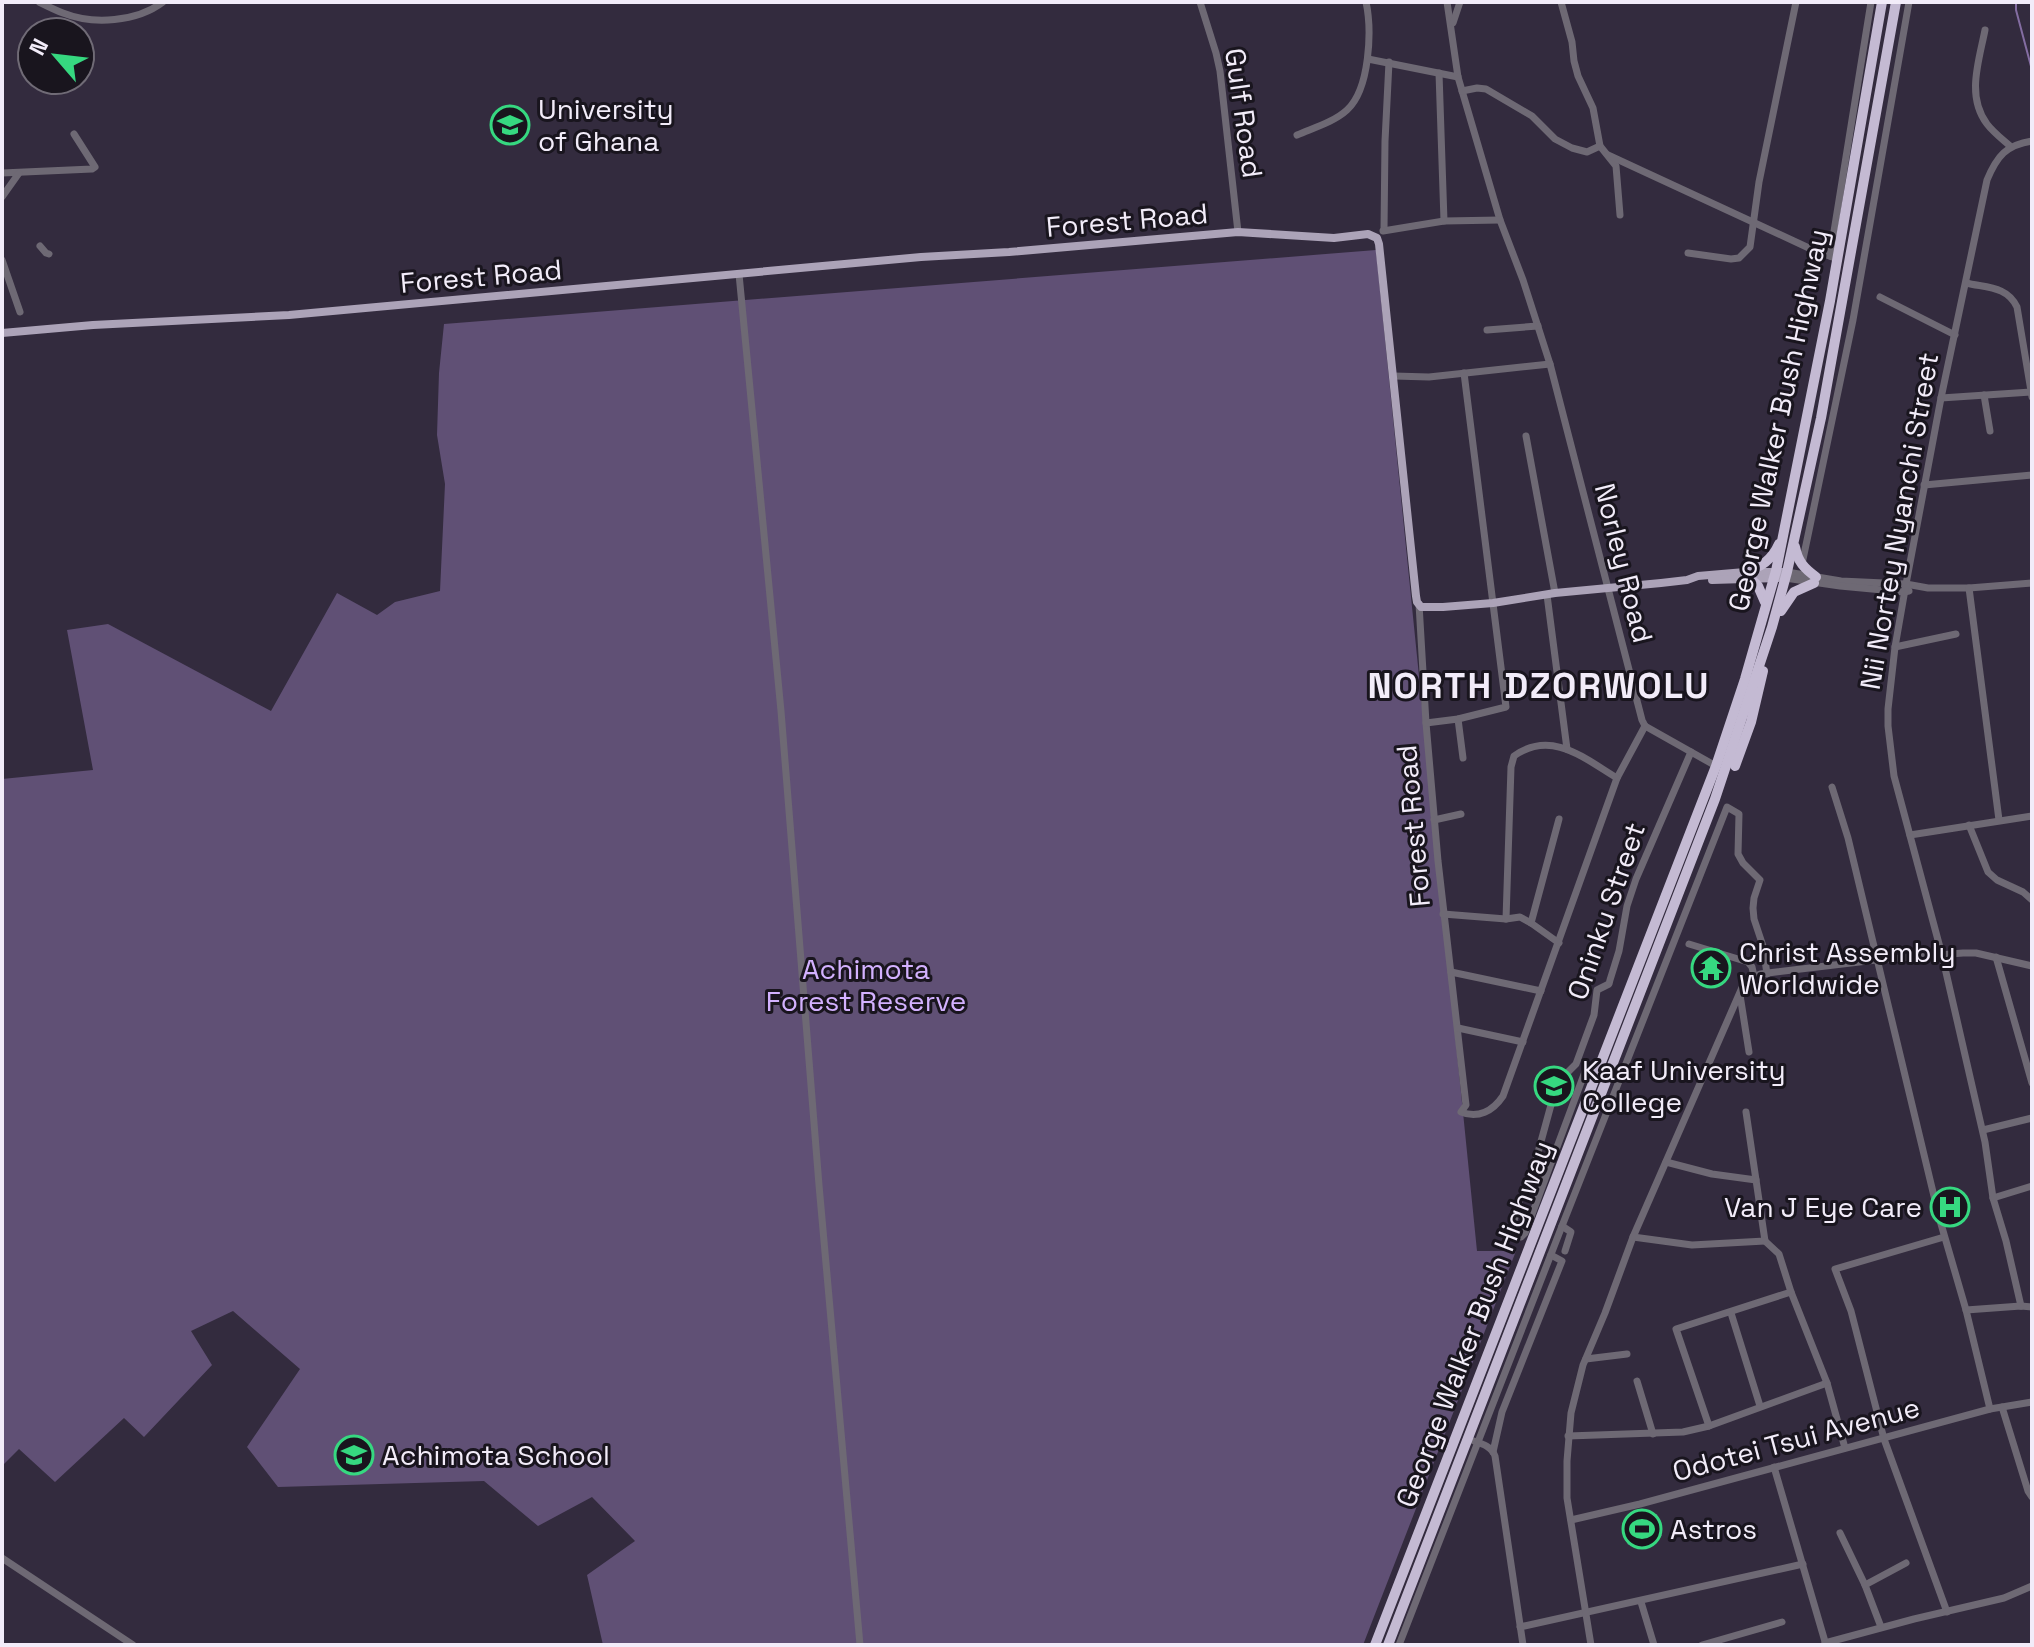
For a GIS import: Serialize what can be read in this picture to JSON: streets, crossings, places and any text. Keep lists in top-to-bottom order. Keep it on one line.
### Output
{"streets":{"highway":["George Walker Bush Highway"],"main road":["Forest Road"],"street":["Gulf Road","Nii Nortey Nyanchi Street","Norley Road","Oninku Street","Odotei Tsui Avenue"]},"crossings":[["Gulf Road","Forest Road"]],"districts":["NORTH DZORWOLU"],"parks":["Achimota Forest Reserve"],"places":{"school or university":["University of Ghana","Kaaf University College","Achimota School"],"temple":["Christ Assembly Worldwide"],"hospital":["Van J Eye Care"],"sports":["Astros"]},"north":"top left"}
